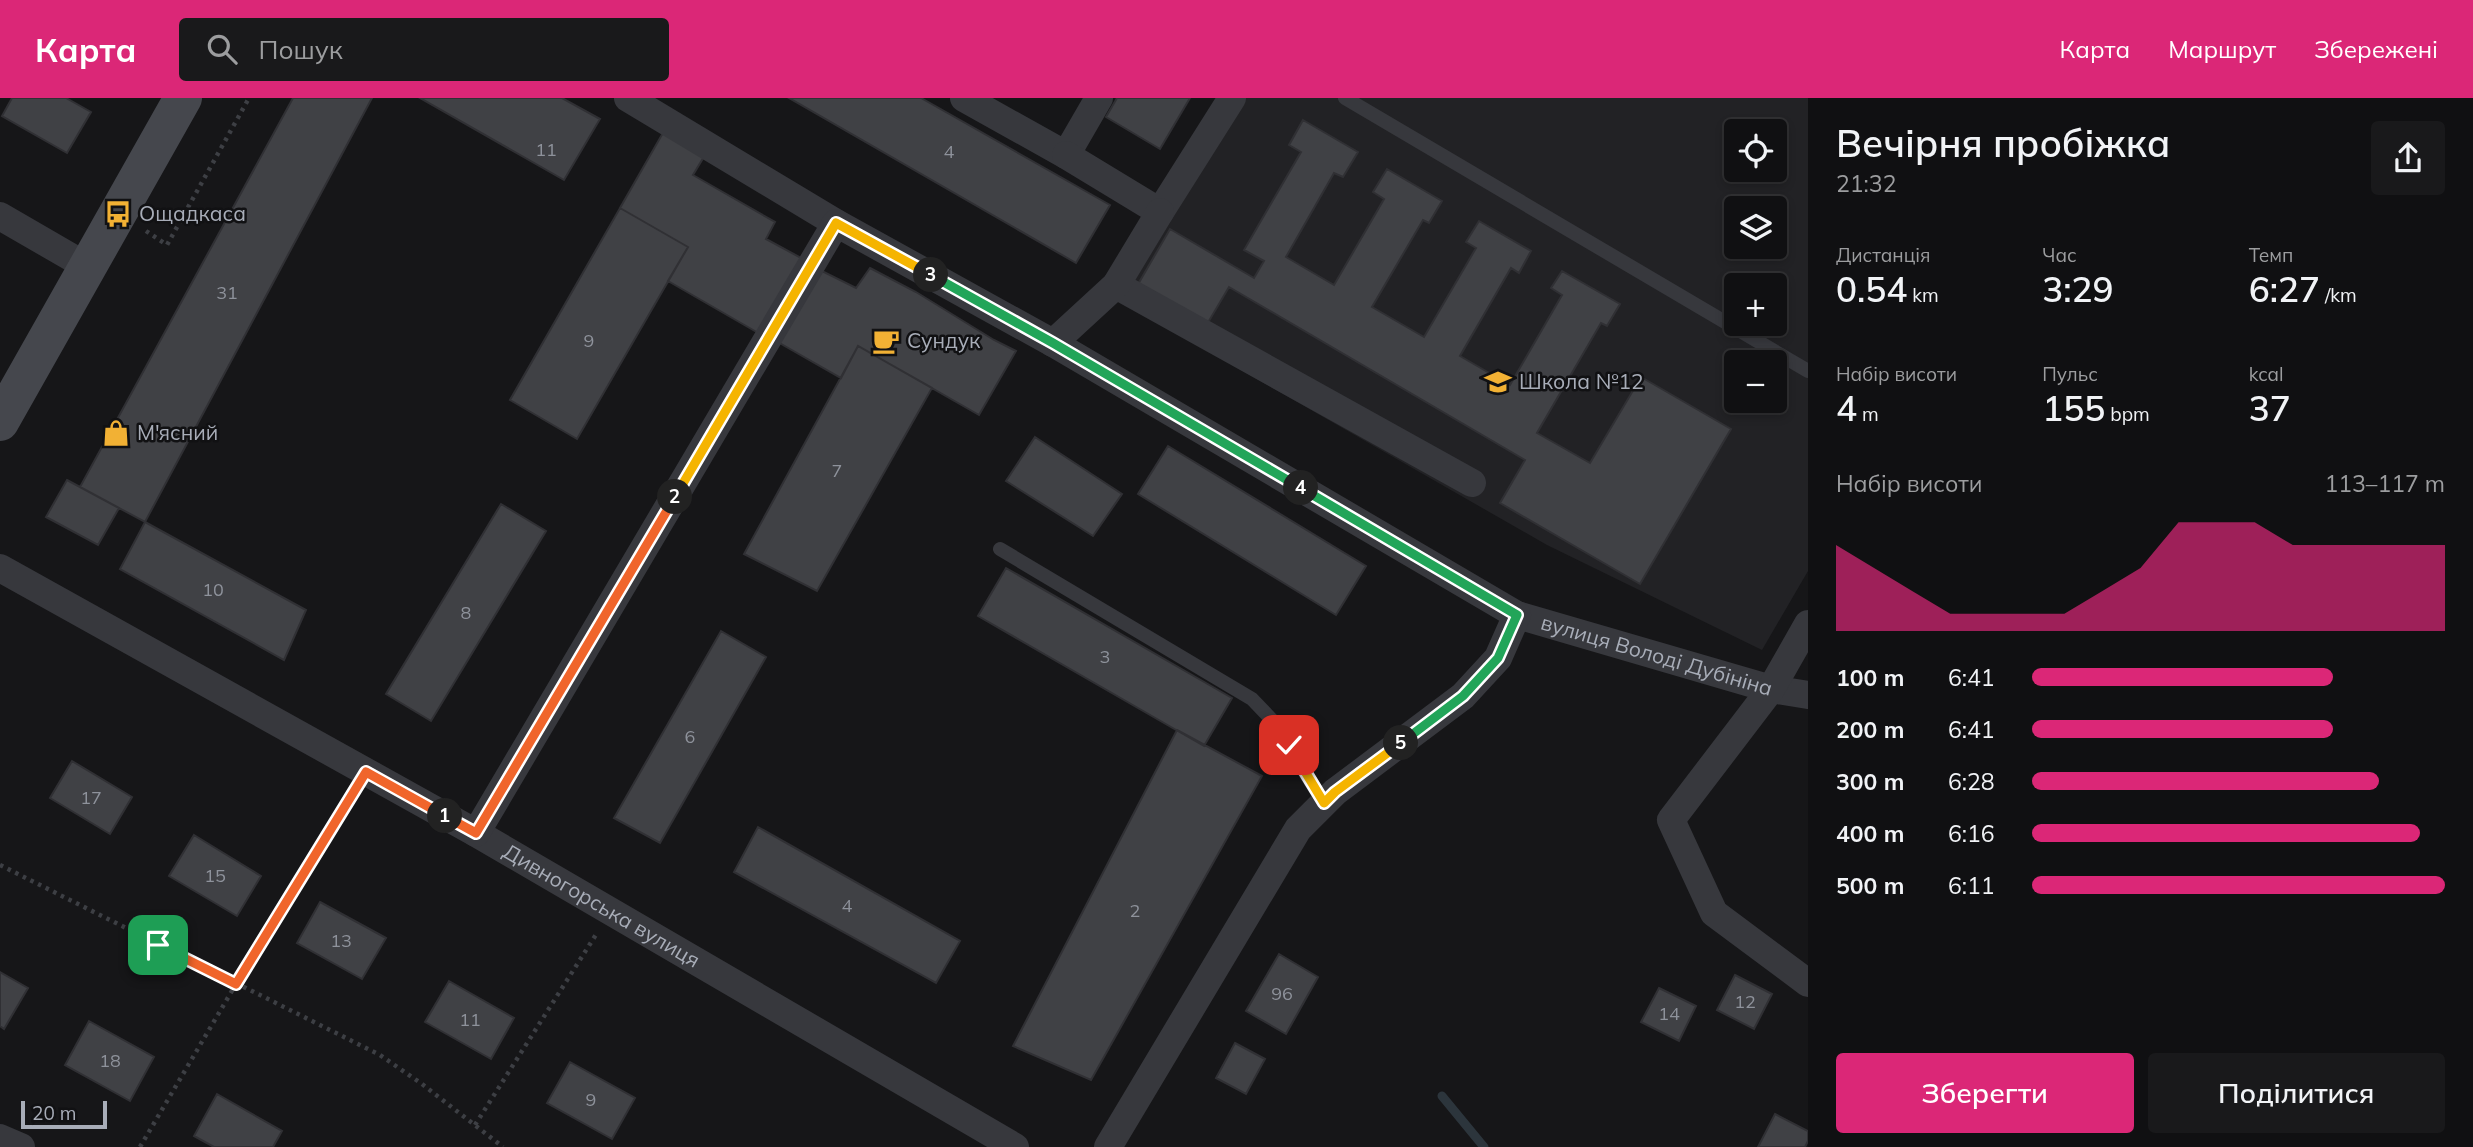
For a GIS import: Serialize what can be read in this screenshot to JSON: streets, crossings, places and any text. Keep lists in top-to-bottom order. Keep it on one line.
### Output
{"streets":{"street":["вулиця Володі Дубініна","Дивногорська вулиця"]},"places":{"bus stop":["Ощадкаса"],"cafe":["Сундук"],"school or university":["Школа №12"],"shop":["М'ясний"]},"house_numbers":["11","4","31","9","7","10","8","3","6","17","15","4","2","13","96","12","14","11","18","9"],"scale_bar":"20 m","page":{"header":"Карта","search":"Пошук","nav":["Карта","Маршрут","Збережені"],"heading":["Вечірня пробіжка","21:32"],"map_buttons":["+","−"],"stats":[["Дистанція","0.54 km"],["Час","3:29"],["Темп","6:27 /km"],["Набір висоти","4 m"],["Пульс","155 bpm"],["kcal","37"]],"pins":["3","4","2","5","1"],"chart":["Набір висоти","113–117 m"],"list":[{"name":"100 m","note":"6:41"},{"name":"200 m","note":"6:41"},{"name":"300 m","note":"6:28"},{"name":"400 m","note":"6:16"},{"name":"500 m","note":"6:11"}],"buttons":["Зберегти","Поділитися"],"scale":"20 m"}}
